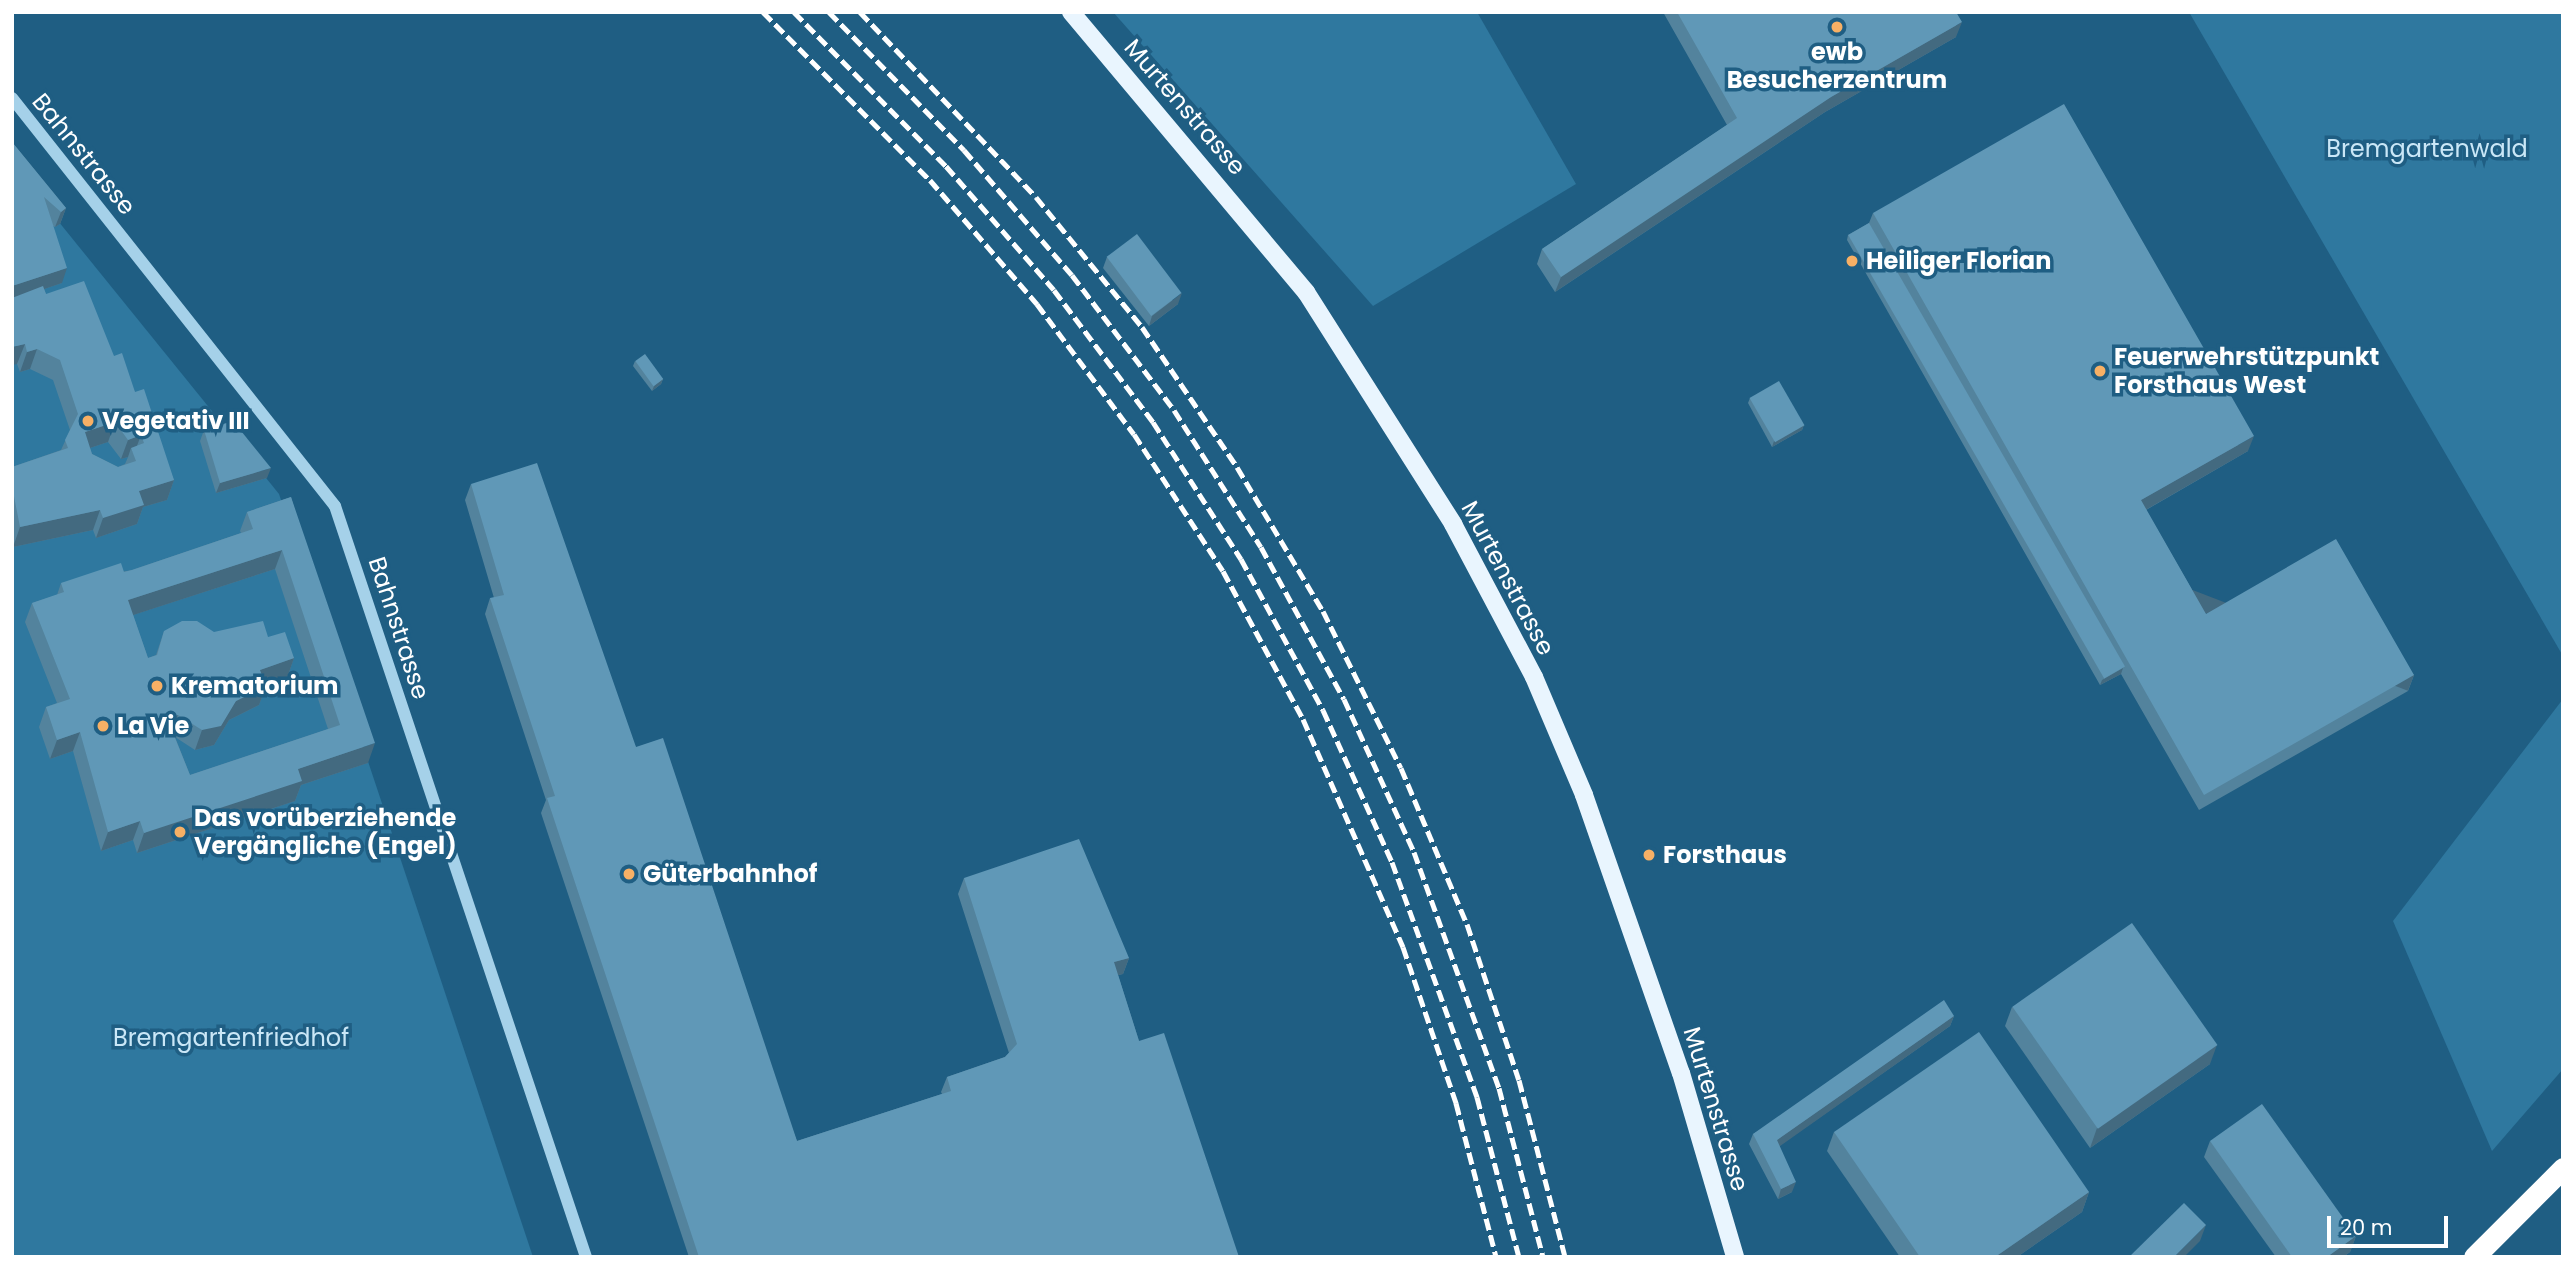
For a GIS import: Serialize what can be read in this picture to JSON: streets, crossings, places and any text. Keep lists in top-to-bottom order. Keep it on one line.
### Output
{"streets":{"main road":["Murtenstrasse"],"street":["Bahnstrasse"]},"parks":["Bremgartenwald","Bremgartenfriedhof"],"places":["ewb Besucherzentrum","Heiliger Florian","Feuerwehrstützpunkt Forsthaus West","Vegetativ III","Krematorium","La Vie","Das vorüberziehende Vergängliche (Engel)","Forsthaus","Güterbahnhof"],"scale_bar":"20 m"}
